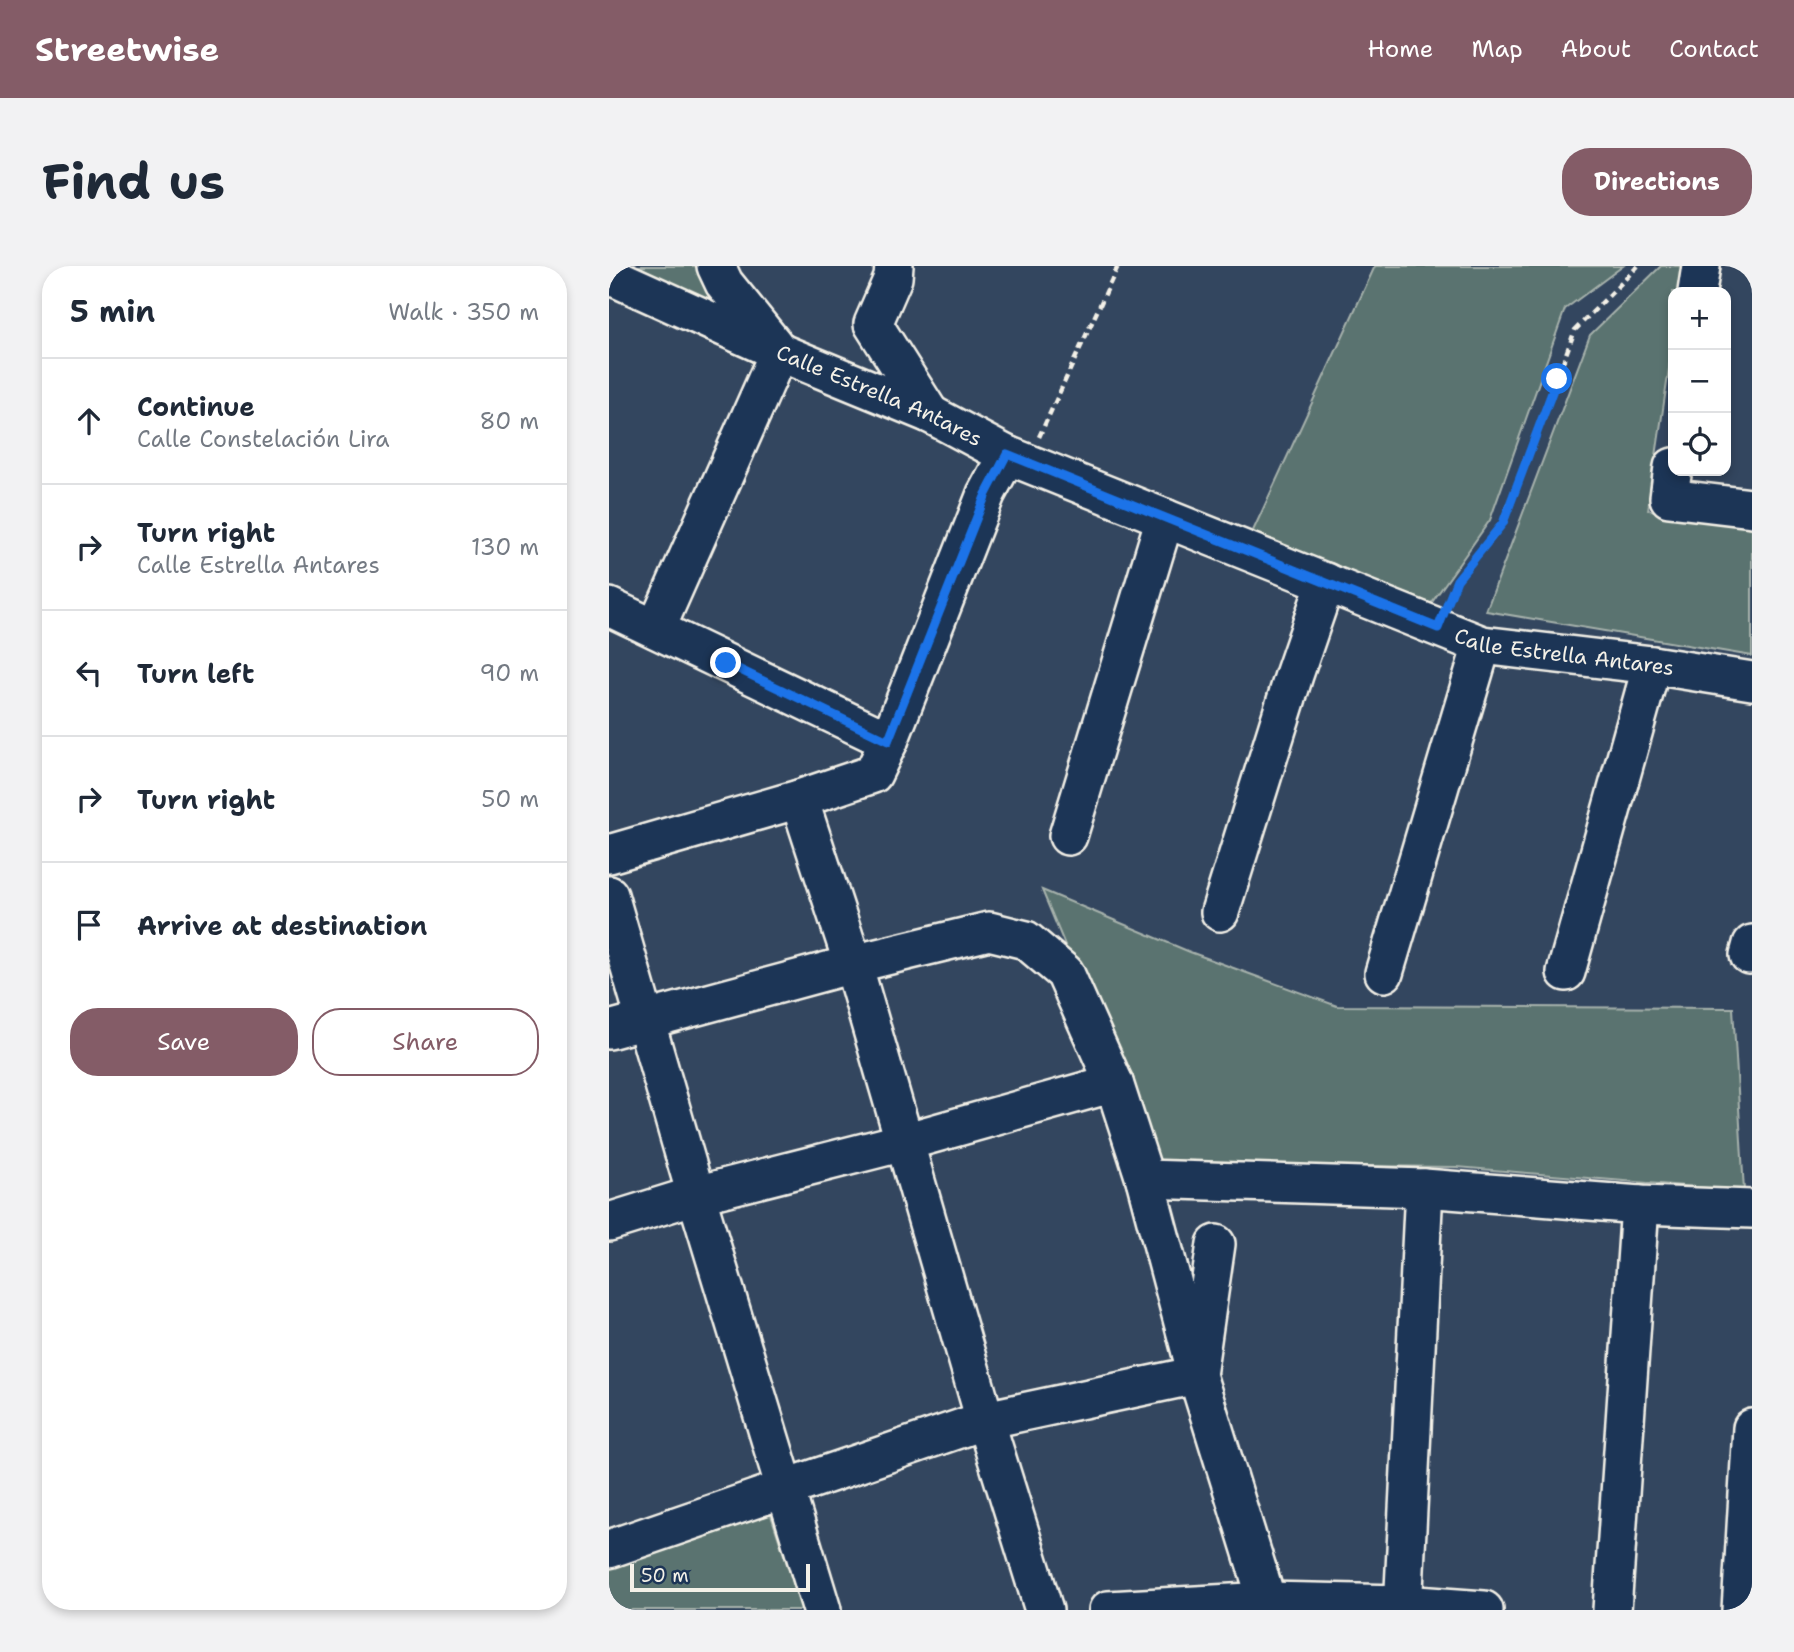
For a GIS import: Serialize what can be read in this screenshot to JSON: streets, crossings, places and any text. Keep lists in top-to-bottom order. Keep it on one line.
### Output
{"streets":{"street":["Calle Estrella Antares"]},"scale_bar":"50 m","page":{"header":"Streetwise","nav":["Home","Map","About","Contact"],"buttons":["Directions",["Save","Share"]],"title":"Find us","heading":["5 min","Walk · 350 m"],"map_buttons":["+","−"],"list":[["Continue","Calle Constelación Lira","80 m"],["Turn right","Calle Estrella Antares","130 m"],["Turn left","90 m"],["Turn right","50 m"],"Arrive at destination"],"scale":"50 m"}}
